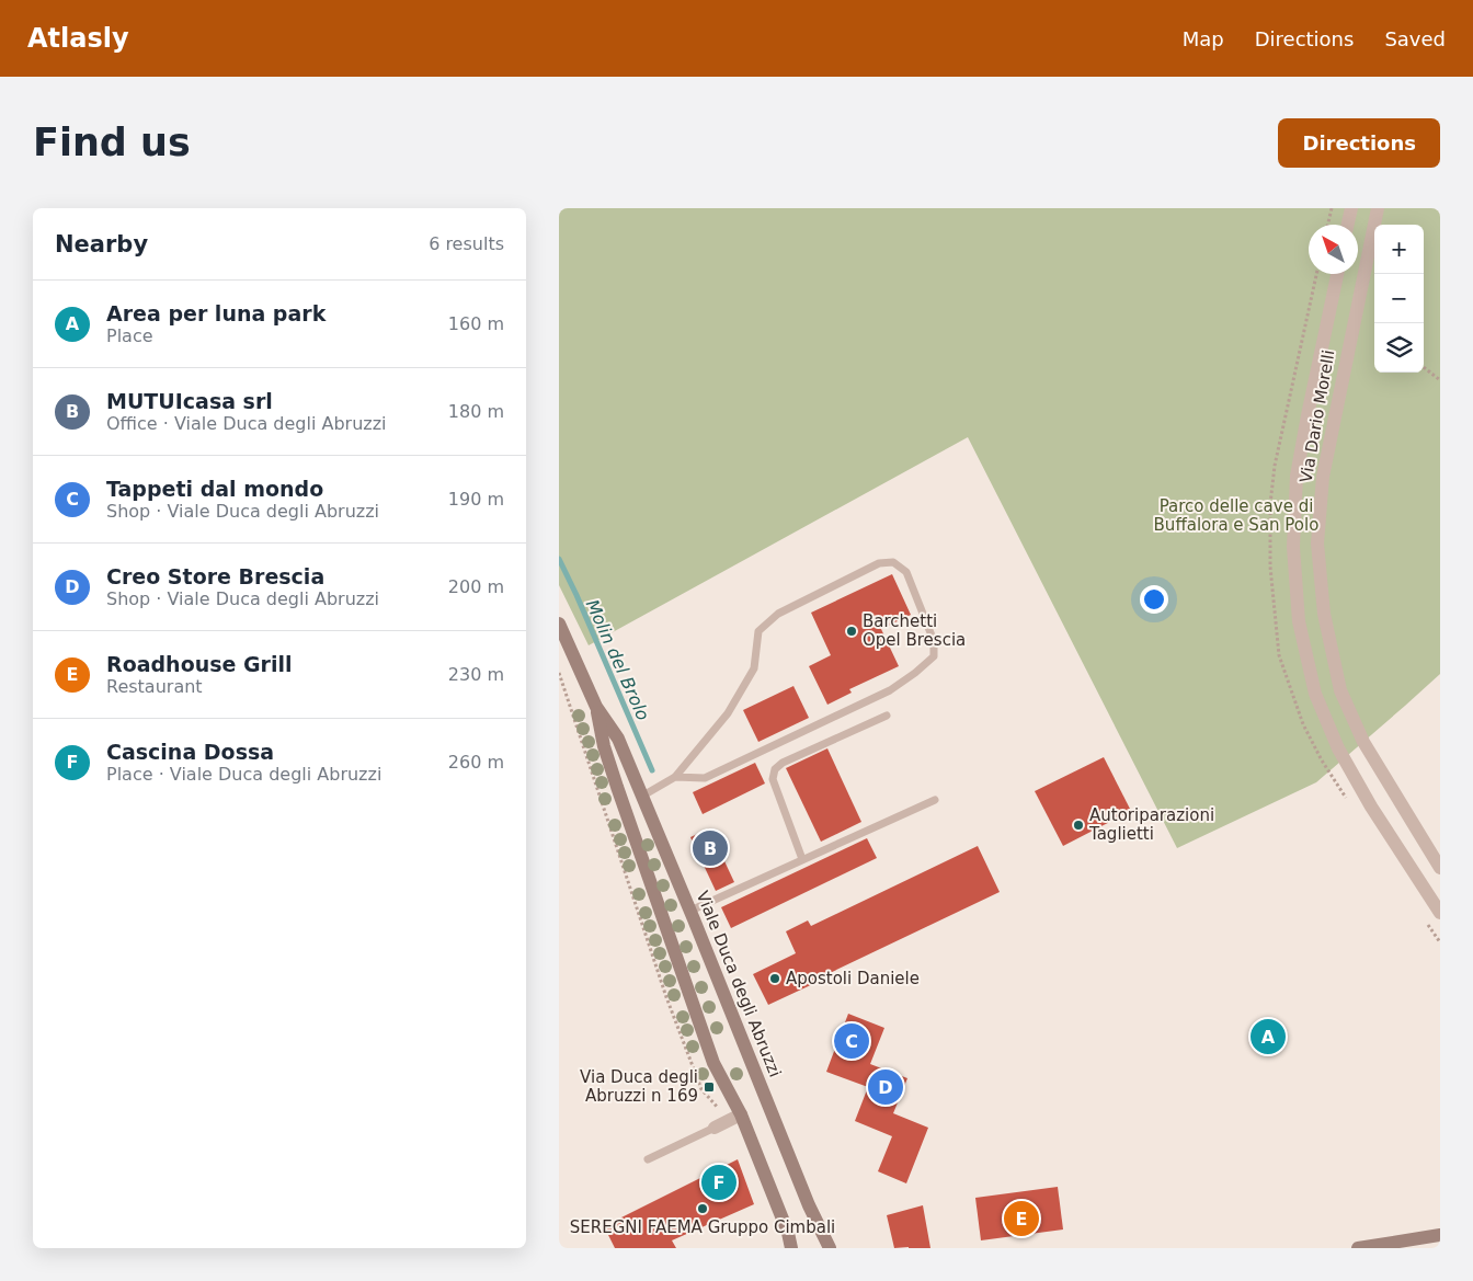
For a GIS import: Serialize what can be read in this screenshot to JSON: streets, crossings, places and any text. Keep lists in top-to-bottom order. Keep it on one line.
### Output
{"streets":{"main road":["Viale Duca degli Abruzzi"],"street":["Via Dario Morelli"]},"water":["Molin del Brolo"],"parks":["Parco delle cave di Buffalora e San Polo"],"places":{"other":["Barchetti Opel Brescia","Autoriparazioni Taglietti","Apostoli Daniele","SEREGNI FAEMA Gruppo Cimbali"],"transit":["Via Duca degli Abruzzi n 169"]},"north":"top left","page":{"header":"Atlasly","nav":["Map","Directions","Saved"],"buttons":"Directions","title":"Find us","heading":["Nearby","6 results"],"map_buttons":["+","−"],"list":[{"mark":"A","name":"Area per luna park","note":"Place","value":"160 m"},{"mark":"B","name":"MUTUIcasa srl","note":"Office · Viale Duca degli Abruzzi","value":"180 m"},{"mark":"C","name":"Tappeti dal mondo","note":"Shop · Viale Duca degli Abruzzi","value":"190 m"},{"mark":"D","name":"Creo Store Brescia","note":"Shop · Viale Duca degli Abruzzi","value":"200 m"},{"mark":"E","name":"Roadhouse Grill","note":"Restaurant","value":"230 m"},{"mark":"F","name":"Cascina Dossa","note":"Place · Viale Duca degli Abruzzi","value":"260 m"}],"pins":["B","A","C","D","F","E"]}}
